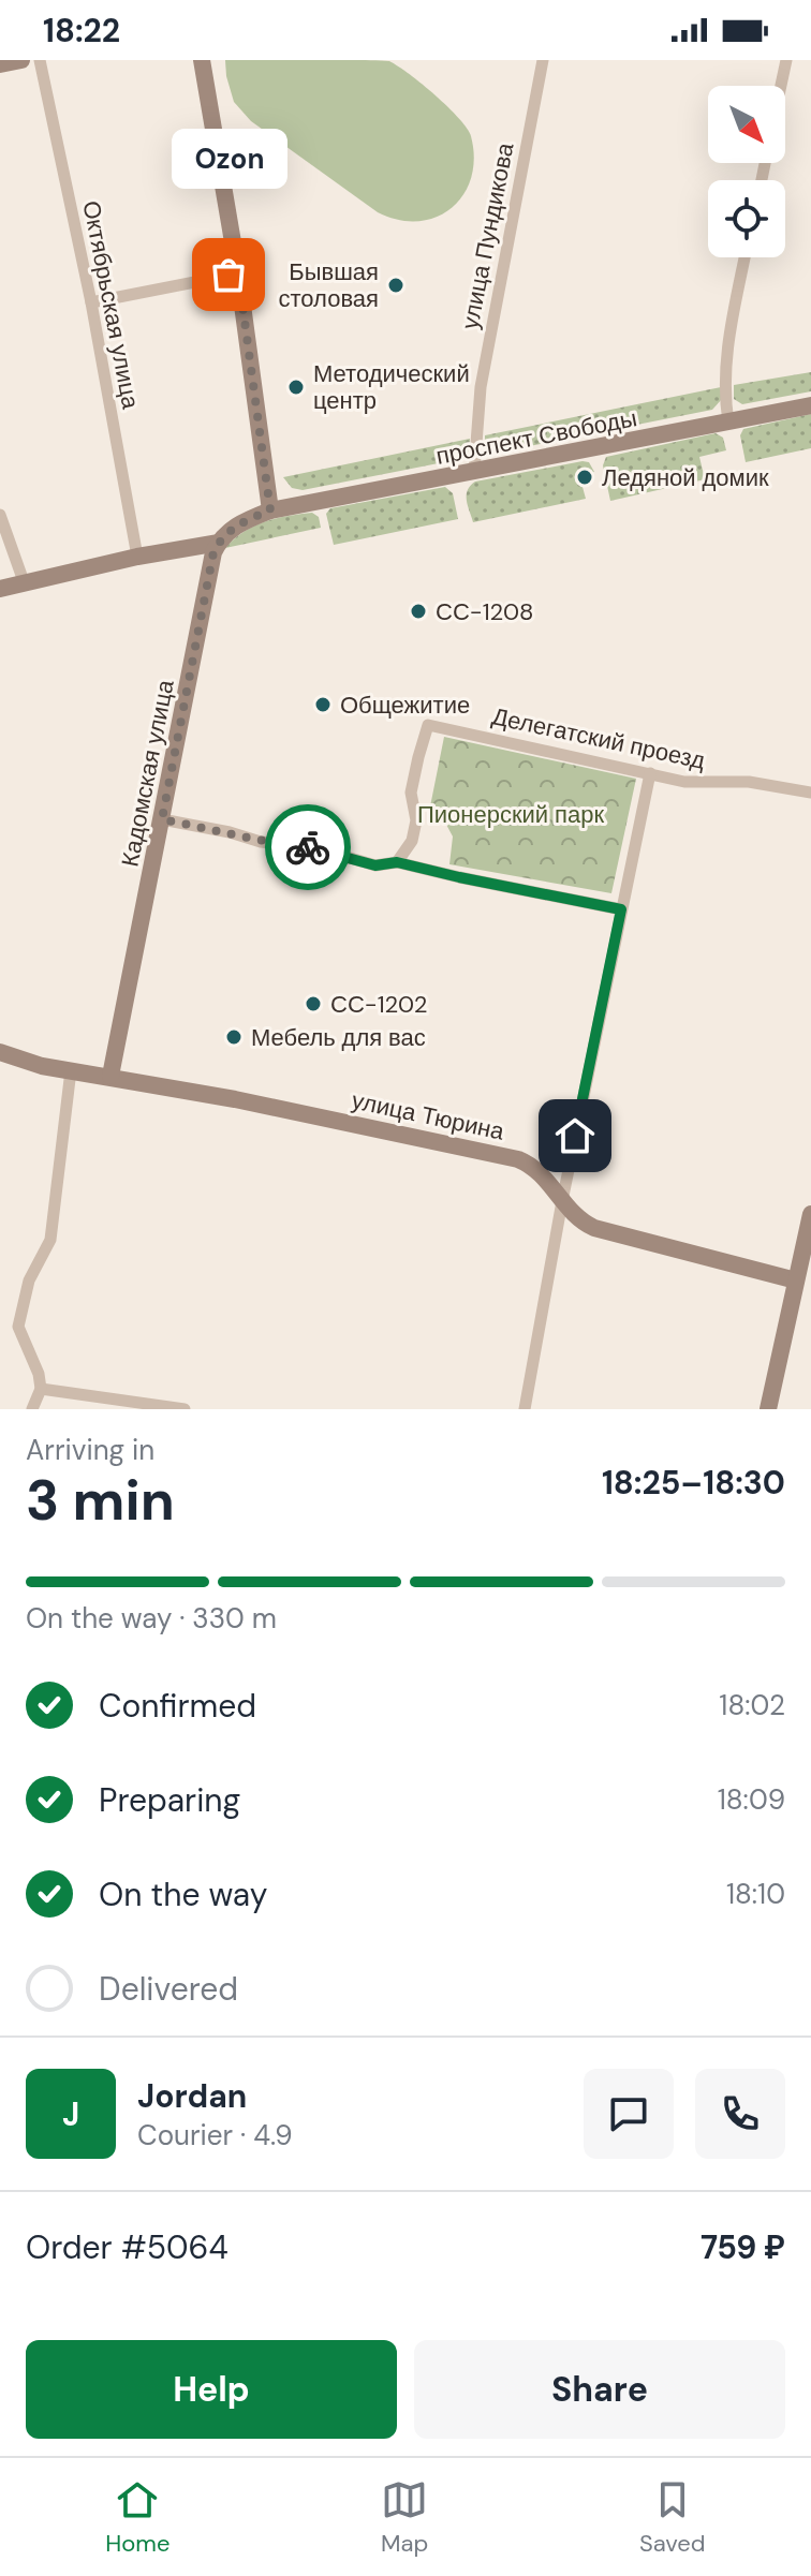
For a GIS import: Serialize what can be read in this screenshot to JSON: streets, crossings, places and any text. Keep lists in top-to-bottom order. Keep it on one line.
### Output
{"streets":{"street":["улица Пундикова","Октябрьская улица","проспект Свободы","Делегатский проезд","Кадомская улица","улица Тюрина"]},"crossings":[["улица Пундикова","проспект Свободы"],["Кадомская улица","улица Тюрина"]],"parks":["Пионерский парк"],"places":["Ozon","Бывшая столовая","Методический центр","Ледяной домик","СС-1208","Общежитие","СС-1202","Мебель для вас"],"north":"bottom right","page":{"status":"18:22","bubble":"Ozon","heading":["3 min","Arriving in","18:25–18:30"],"panel":["Jordan","Courier · 4.9","Order #5064","759 ₽"],"bar":"On the way · 330 m","list":[["Confirmed","18:02"],["Preparing","18:09"],["On the way","18:10"],"Delivered"],"round":"J","buttons":["Help","Share"],"tabs":["Home","Map","Saved"]}}
